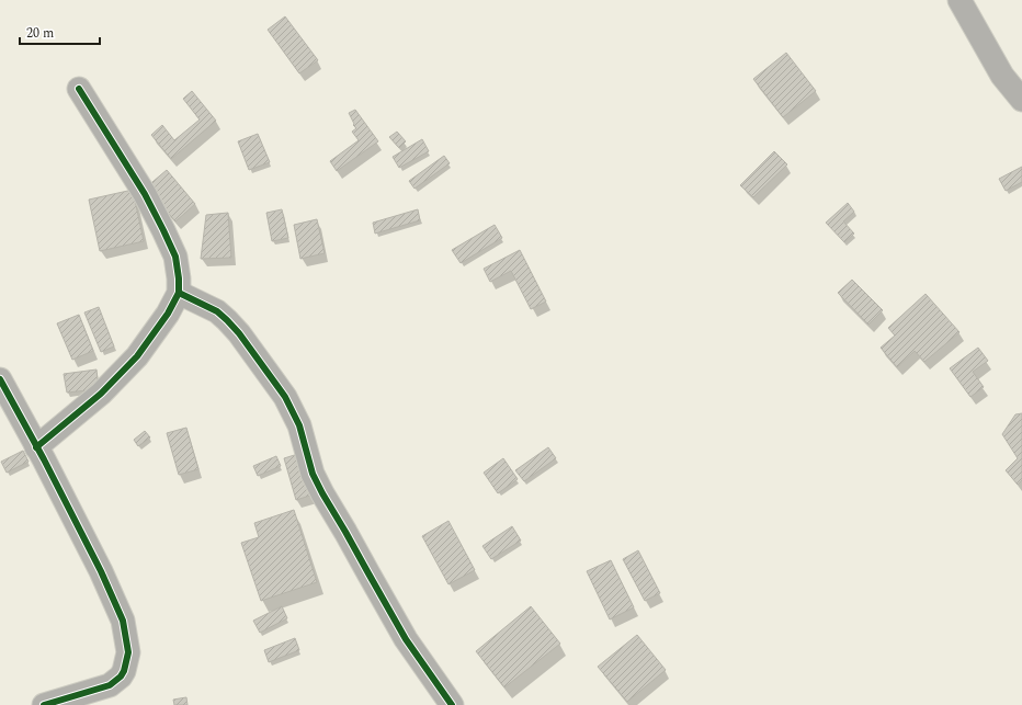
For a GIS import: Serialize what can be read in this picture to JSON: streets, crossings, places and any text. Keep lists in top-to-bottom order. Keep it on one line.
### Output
{"scale_bar":"20 m"}
